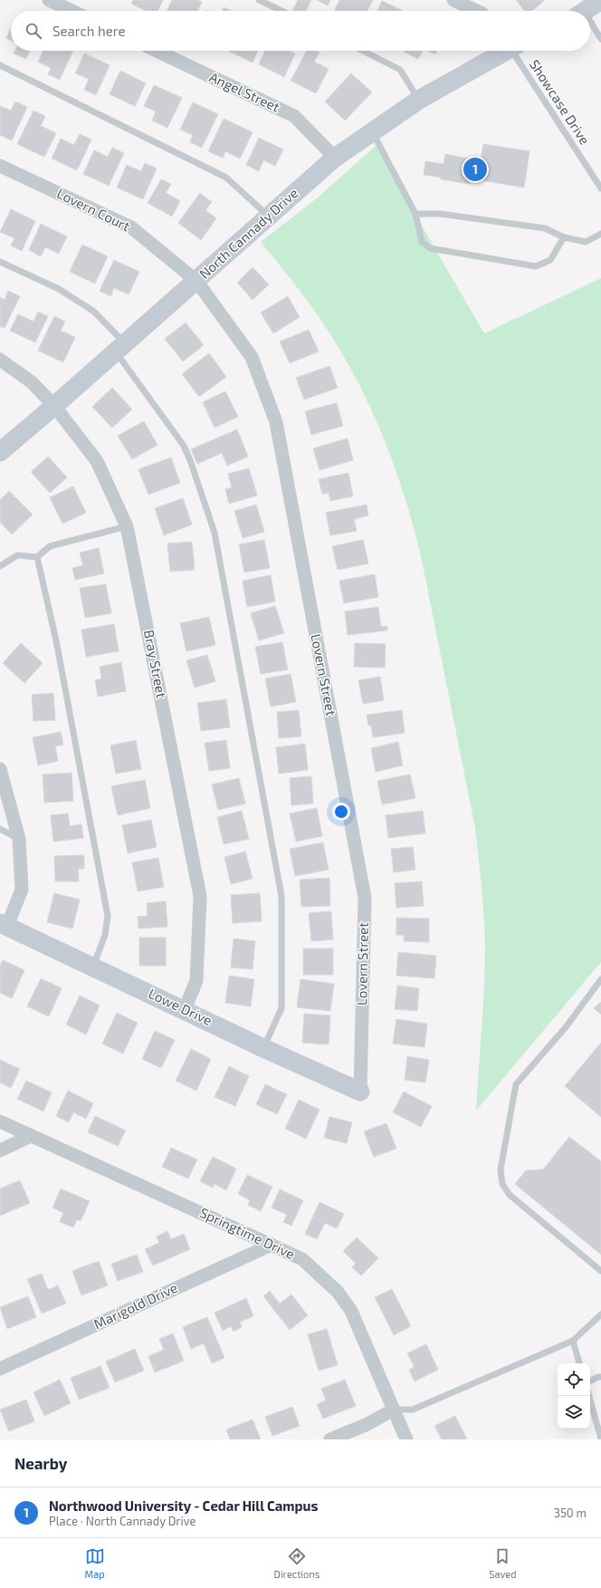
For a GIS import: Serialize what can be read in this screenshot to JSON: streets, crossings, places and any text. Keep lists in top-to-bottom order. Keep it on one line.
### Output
{"streets":{"street":["Angel Street","Lovern Court","North Cannady Drive","Bray Street","Lovern Street","Lowe Drive","Springtime Drive","Marigold Drive"],"lane":["Showcase Drive"]},"crossings":[["Angel Street","North Cannady Drive"],["Lovern Court","North Cannady Drive"],["Lovern Court","Lovern Street"],["North Cannady Drive","Bray Street"],["North Cannady Drive","Lovern Street"],["Bray Street","Lowe Drive"],["Lovern Street","Lowe Drive"],["Springtime Drive","Marigold Drive"]],"page":{"search":"Search here","pins":"1","heading":"Nearby","list":[{"mark":"1","name":"Northwood University - Cedar Hill Campus","note":"Place · North Cannady Drive","value":"350 m"}],"nav":["Map","Directions","Saved"]}}
